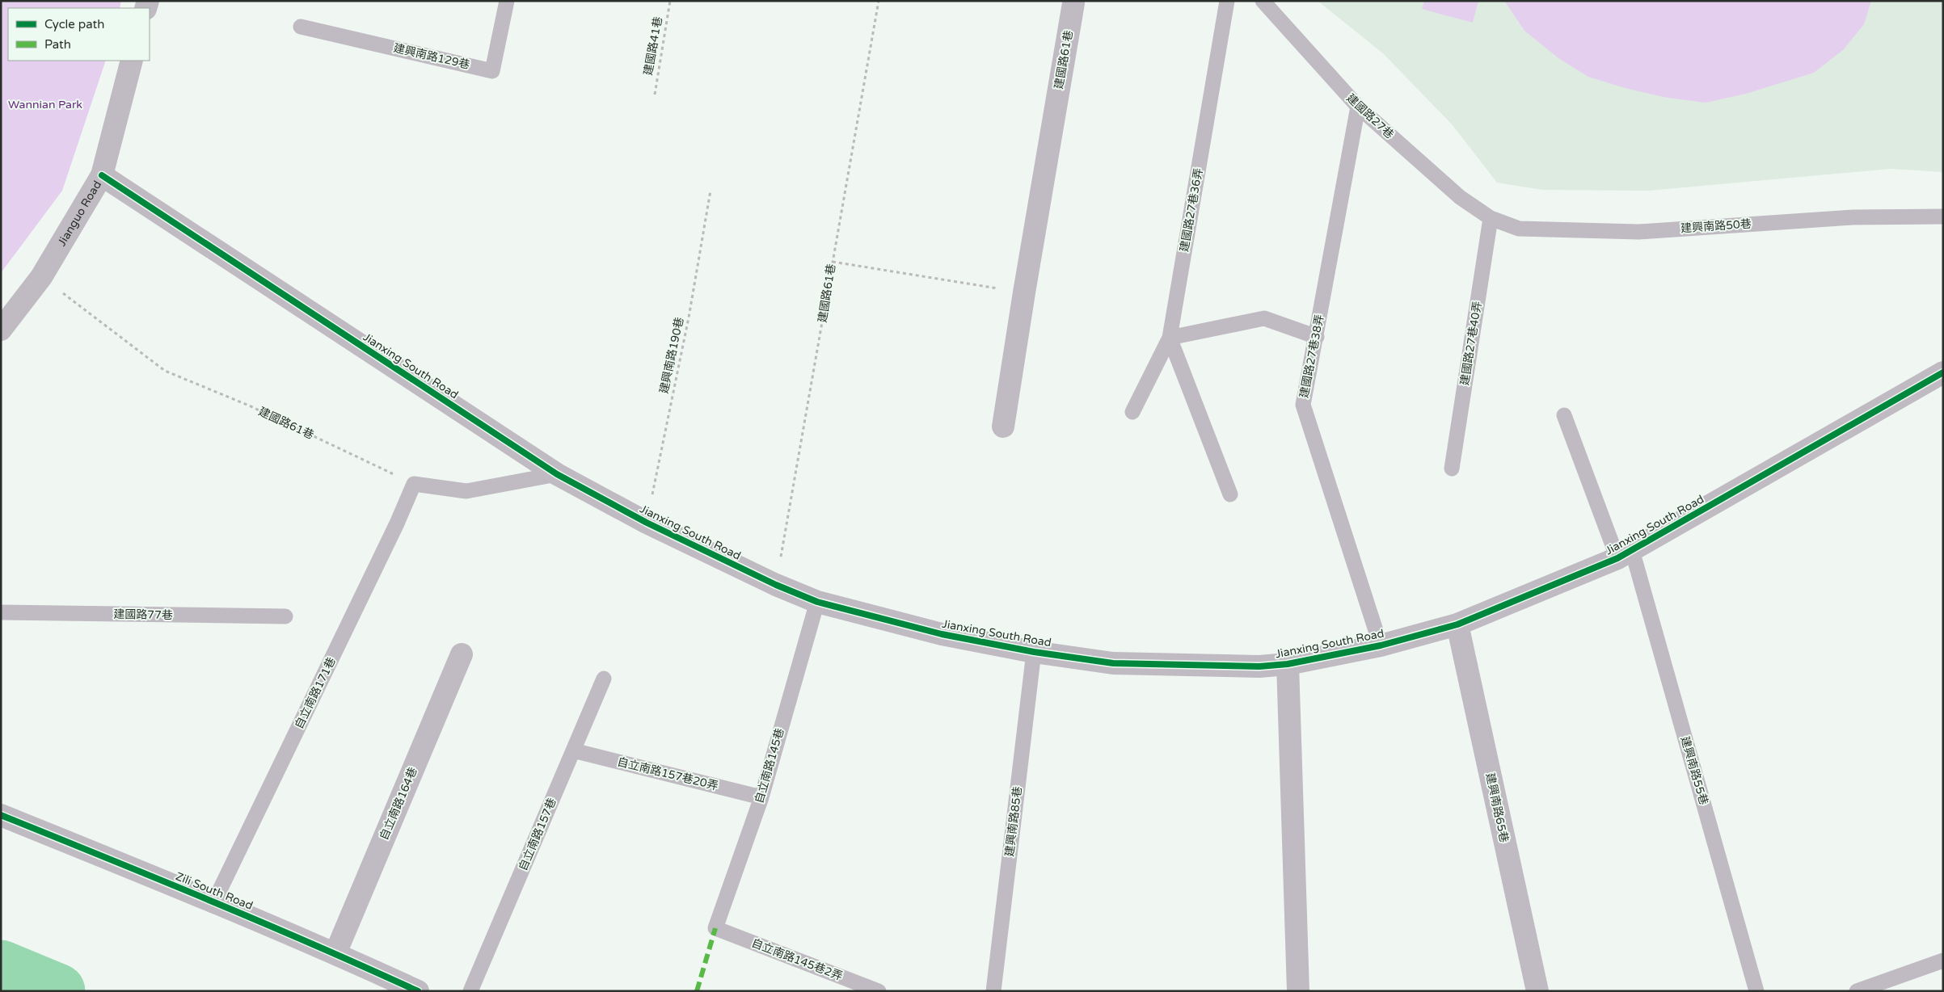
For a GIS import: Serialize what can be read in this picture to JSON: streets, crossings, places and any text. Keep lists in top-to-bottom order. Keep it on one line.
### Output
{"streets":{"street":["建國路61巷","Jianguo Road","Jianxing South Road","自立南路164巷","建興南路65巷","Zili South Road"],"lane":["建興南路129巷","建國路27巷","建國路27巷36弄","建興南路50巷","建國路27巷40弄","建國路27巷38弄","建國路77巷","自立南路171巷","自立南路145巷","建興南路55巷","自立南路157巷20弄","建興南路85巷","自立南路157巷","自立南路145巷2弄"],"path":["建國路41巷","建興南路190巷"]},"crossings":[["建國路61巷","Jianguo Road"],["建國路61巷","Jianxing South Road"],["建國路61巷","自立南路171巷"],["建國路27巷","建興南路50巷"],["建國路27巷","建國路27巷40弄"],["建國路27巷","建國路27巷38弄"],["Jianguo Road","Jianxing South Road"],["建興南路50巷","建國路27巷40弄"],["建興南路190巷","Jianxing South Road"],["建國路27巷38弄","Jianxing South Road"],["Jianxing South Road","自立南路145巷"],["Jianxing South Road","建興南路55巷"],["Jianxing South Road","建興南路65巷"],["Jianxing South Road","建興南路85巷"],["自立南路171巷","Zili South Road"],["自立南路145巷","自立南路157巷20弄"],["自立南路145巷","自立南路145巷2弄"],["自立南路157巷20弄","自立南路157巷"],["自立南路164巷","Zili South Road"]],"parks":["Wannian Park"],"legend":["Cycle path","Path"]}
